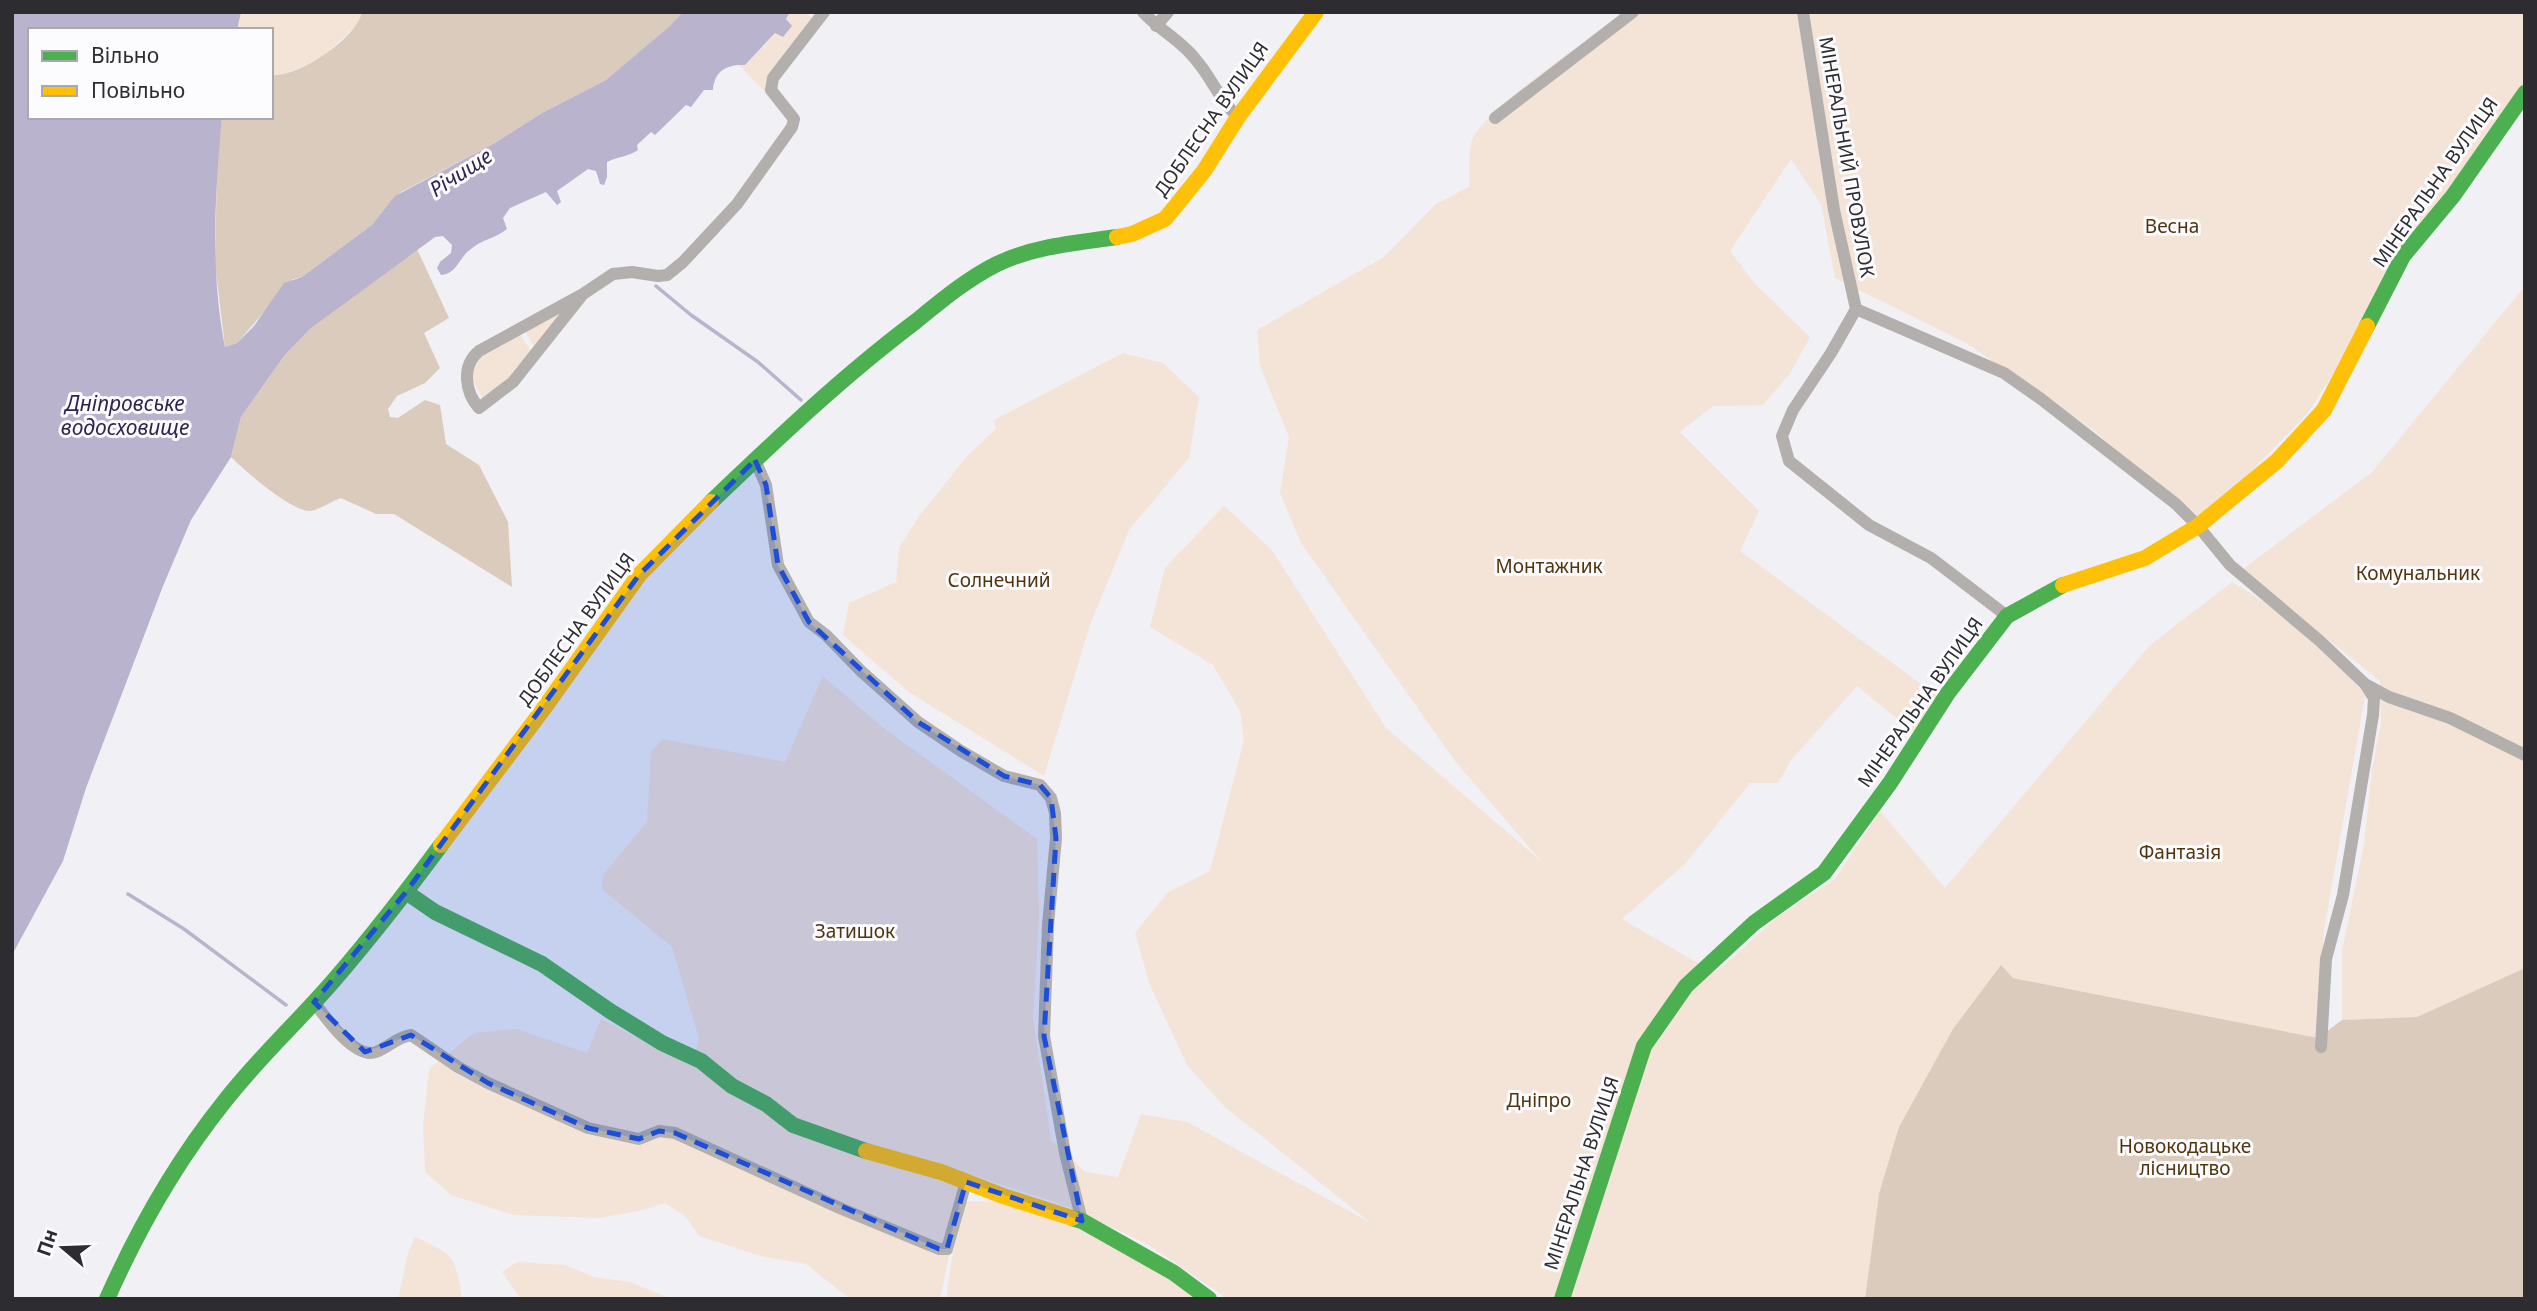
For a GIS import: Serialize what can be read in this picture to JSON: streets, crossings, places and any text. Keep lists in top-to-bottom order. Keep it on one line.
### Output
{"streets":{"street":["ДОБЛЕСНА ВУЛИЦЯ","МІНЕРАЛЬНИЙ ПРОВУЛОК","МІНЕРАЛЬНА ВУЛИЦЯ"]},"water":["Річище","Дніпровське водосховище"],"parks":["Весна","Монтажник","Комунальник","Солнечний","Фантазія","Затишок","Дніпро","Новокодацьке лісництво"],"legend":["Вільно","Повільно"],"north":"left"}
